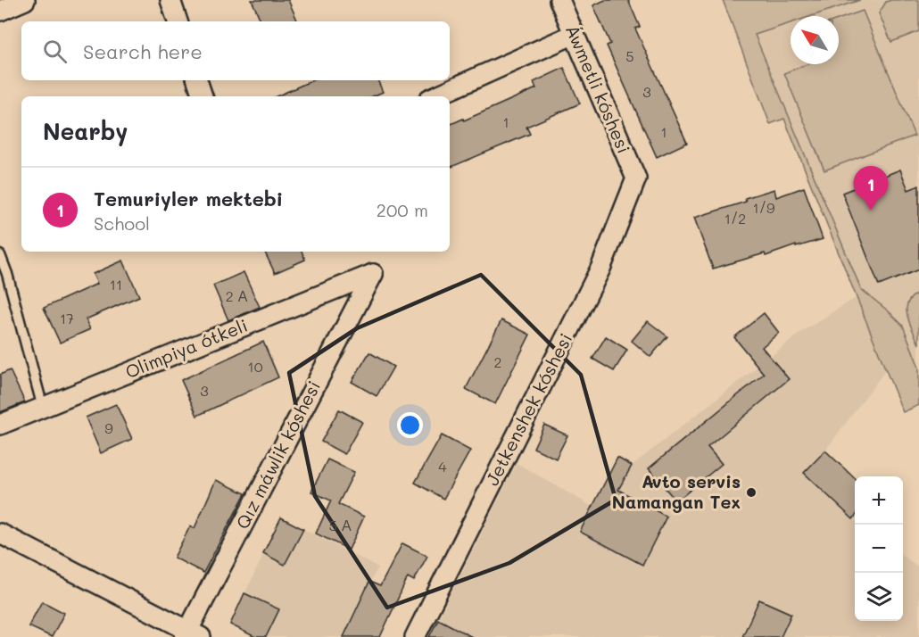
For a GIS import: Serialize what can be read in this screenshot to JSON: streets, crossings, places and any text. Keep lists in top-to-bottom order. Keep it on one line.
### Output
{"streets":{"street":["Áwmetli kóshesi","Olimpiya ótkeli","Jetkenshek kóshesi","Qız máwlik kóshesi"]},"crossings":[["Áwmetli kóshesi","Jetkenshek kóshesi"],["Olimpiya ótkeli","Qız máwlik kóshesi"]],"places":["Avto servis Namangan Tex"],"house_numbers":["5","3","1","1","1/9","1/2","11","2 А","17","2","10","3","9","4","5 А"],"north":"top left","page":{"search":"Search here","heading":"Nearby","pins":"1","list":[{"mark":"1","name":"Temuriyler mektebi","note":"School","value":"200 m"}],"map_buttons":["+","−"]}}
